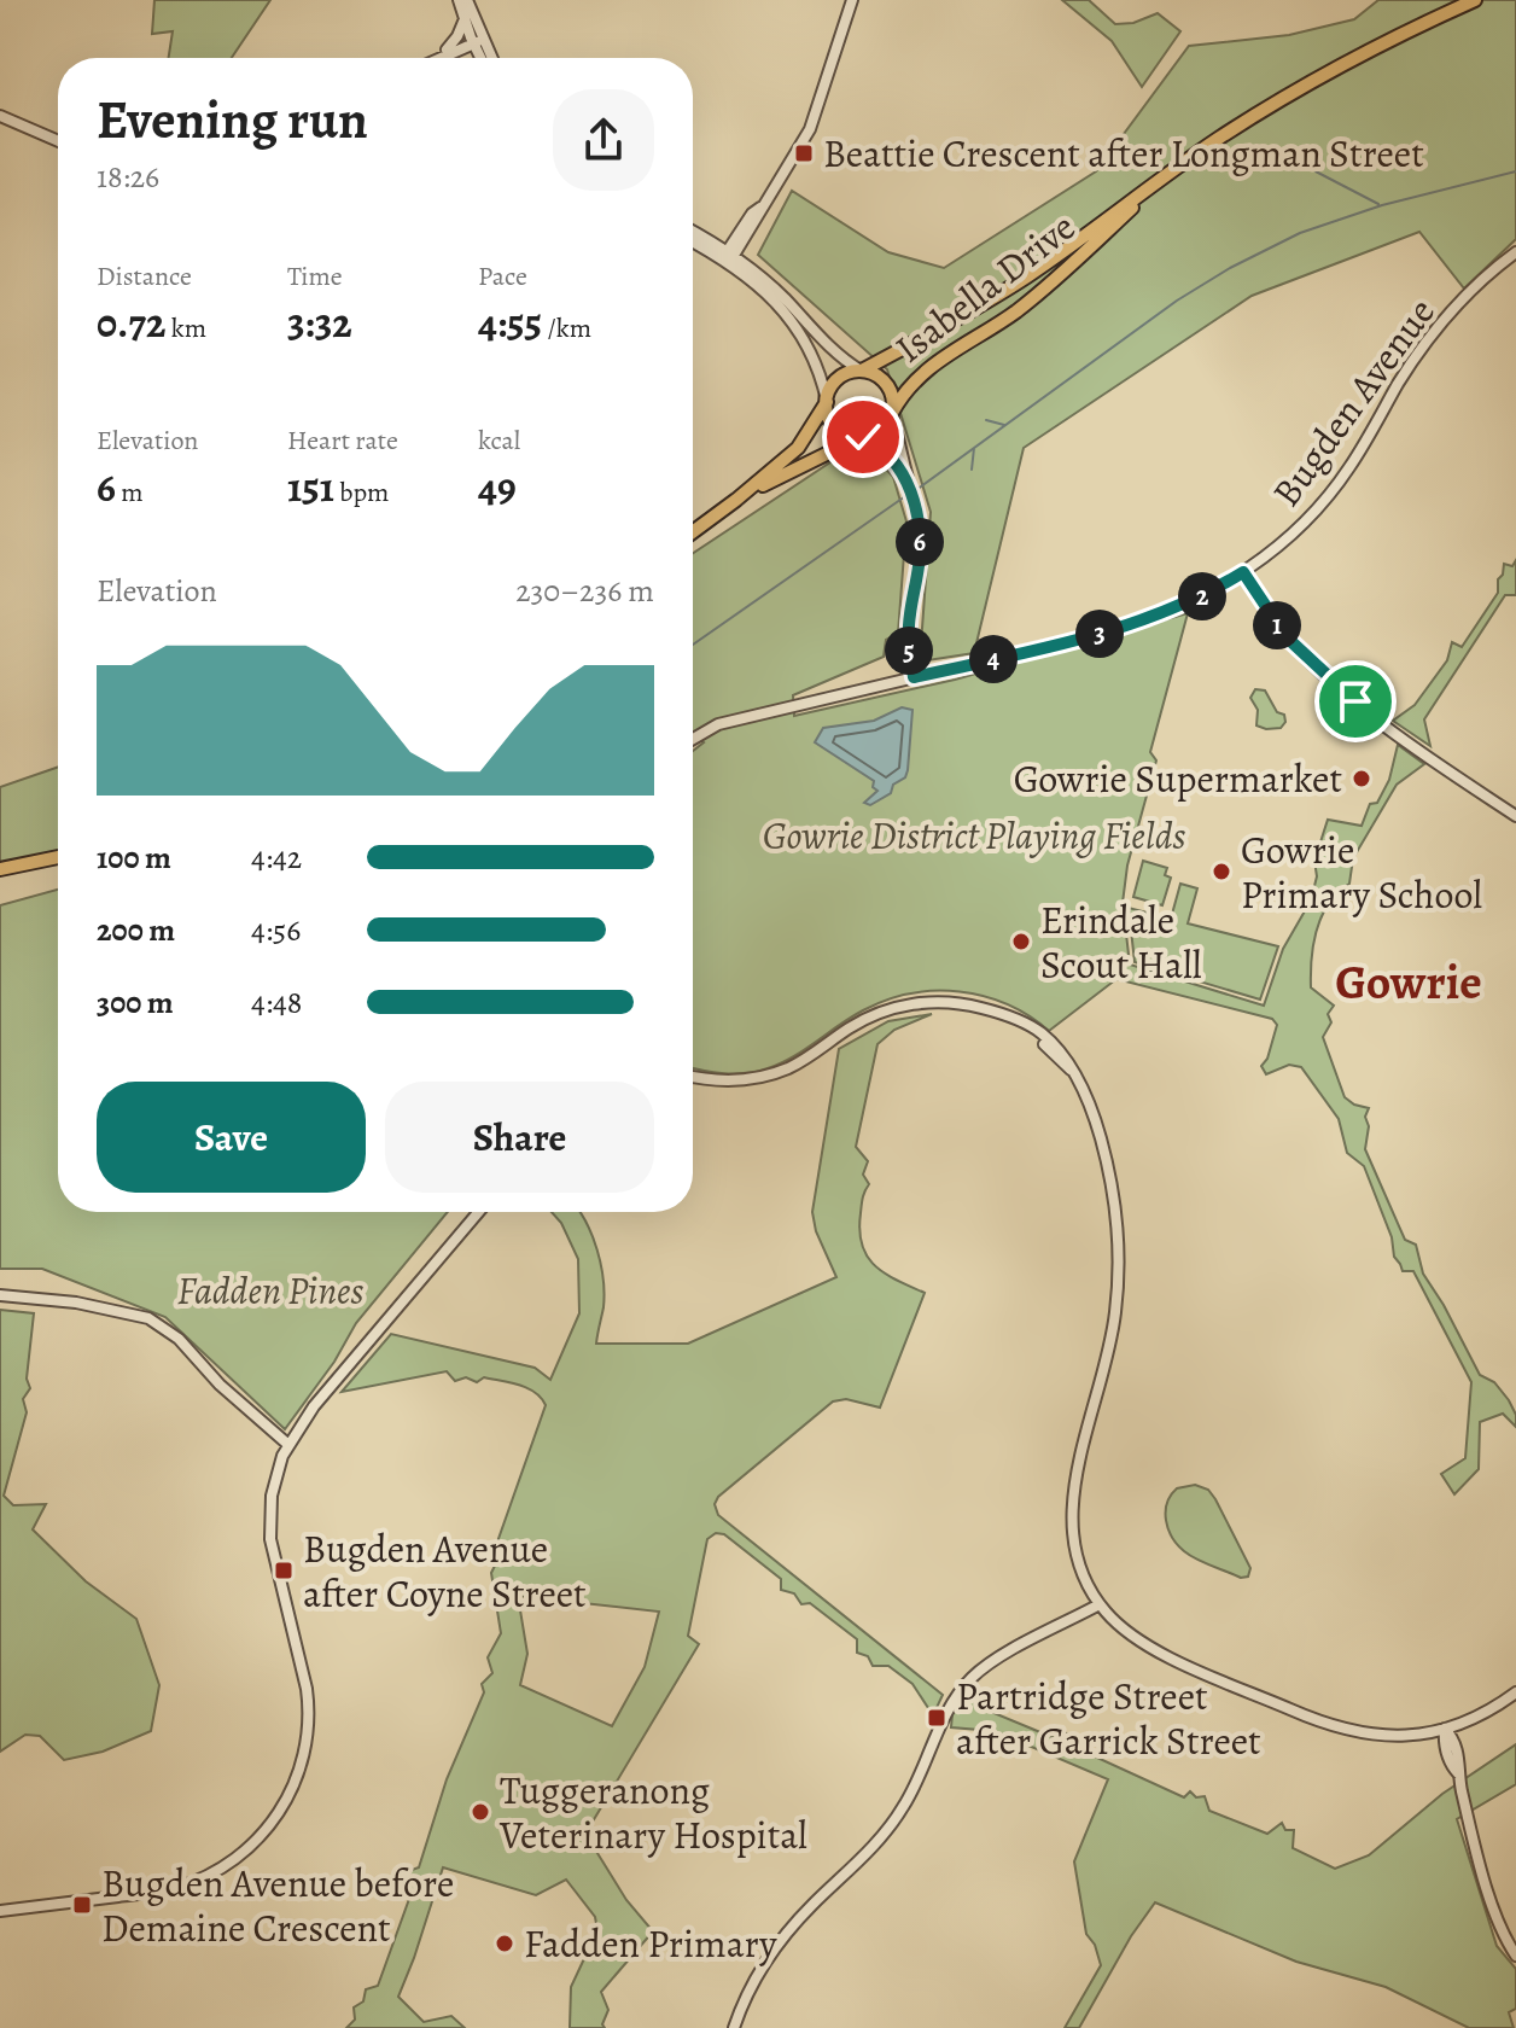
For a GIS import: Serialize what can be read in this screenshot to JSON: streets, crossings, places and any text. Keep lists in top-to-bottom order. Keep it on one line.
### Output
{"streets":{"main road":["Isabella Drive"],"street":["Bugden Avenue"]},"districts":["Gowrie"],"parks":["Gowrie District Playing Fields","Fadden Pines"],"places":{"transit":["Beattie Crescent after Longman Street","Bugden Avenue after Coyne Street","Partridge Street after Garrick Street","Bugden Avenue before Demaine Crescent"],"other":["Gowrie Supermarket","Gowrie Primary School","Erindale Scout Hall","Tuggeranong Veterinary Hospital","Fadden Primary"]},"page":{"heading":["Evening run","18:26"],"stats":[["Distance","0.72 km"],["Time","3:32"],["Pace","4:55 /km"],["Elevation","6 m"],["Heart rate","151 bpm"],["kcal","49"]],"pins":["6","2","1","3","5","4"],"chart":["Elevation","230–236 m"],"list":[{"name":"100 m","note":"4:42"},{"name":"200 m","note":"4:56"},{"name":"300 m","note":"4:48"}],"buttons":["Save","Share"]}}
